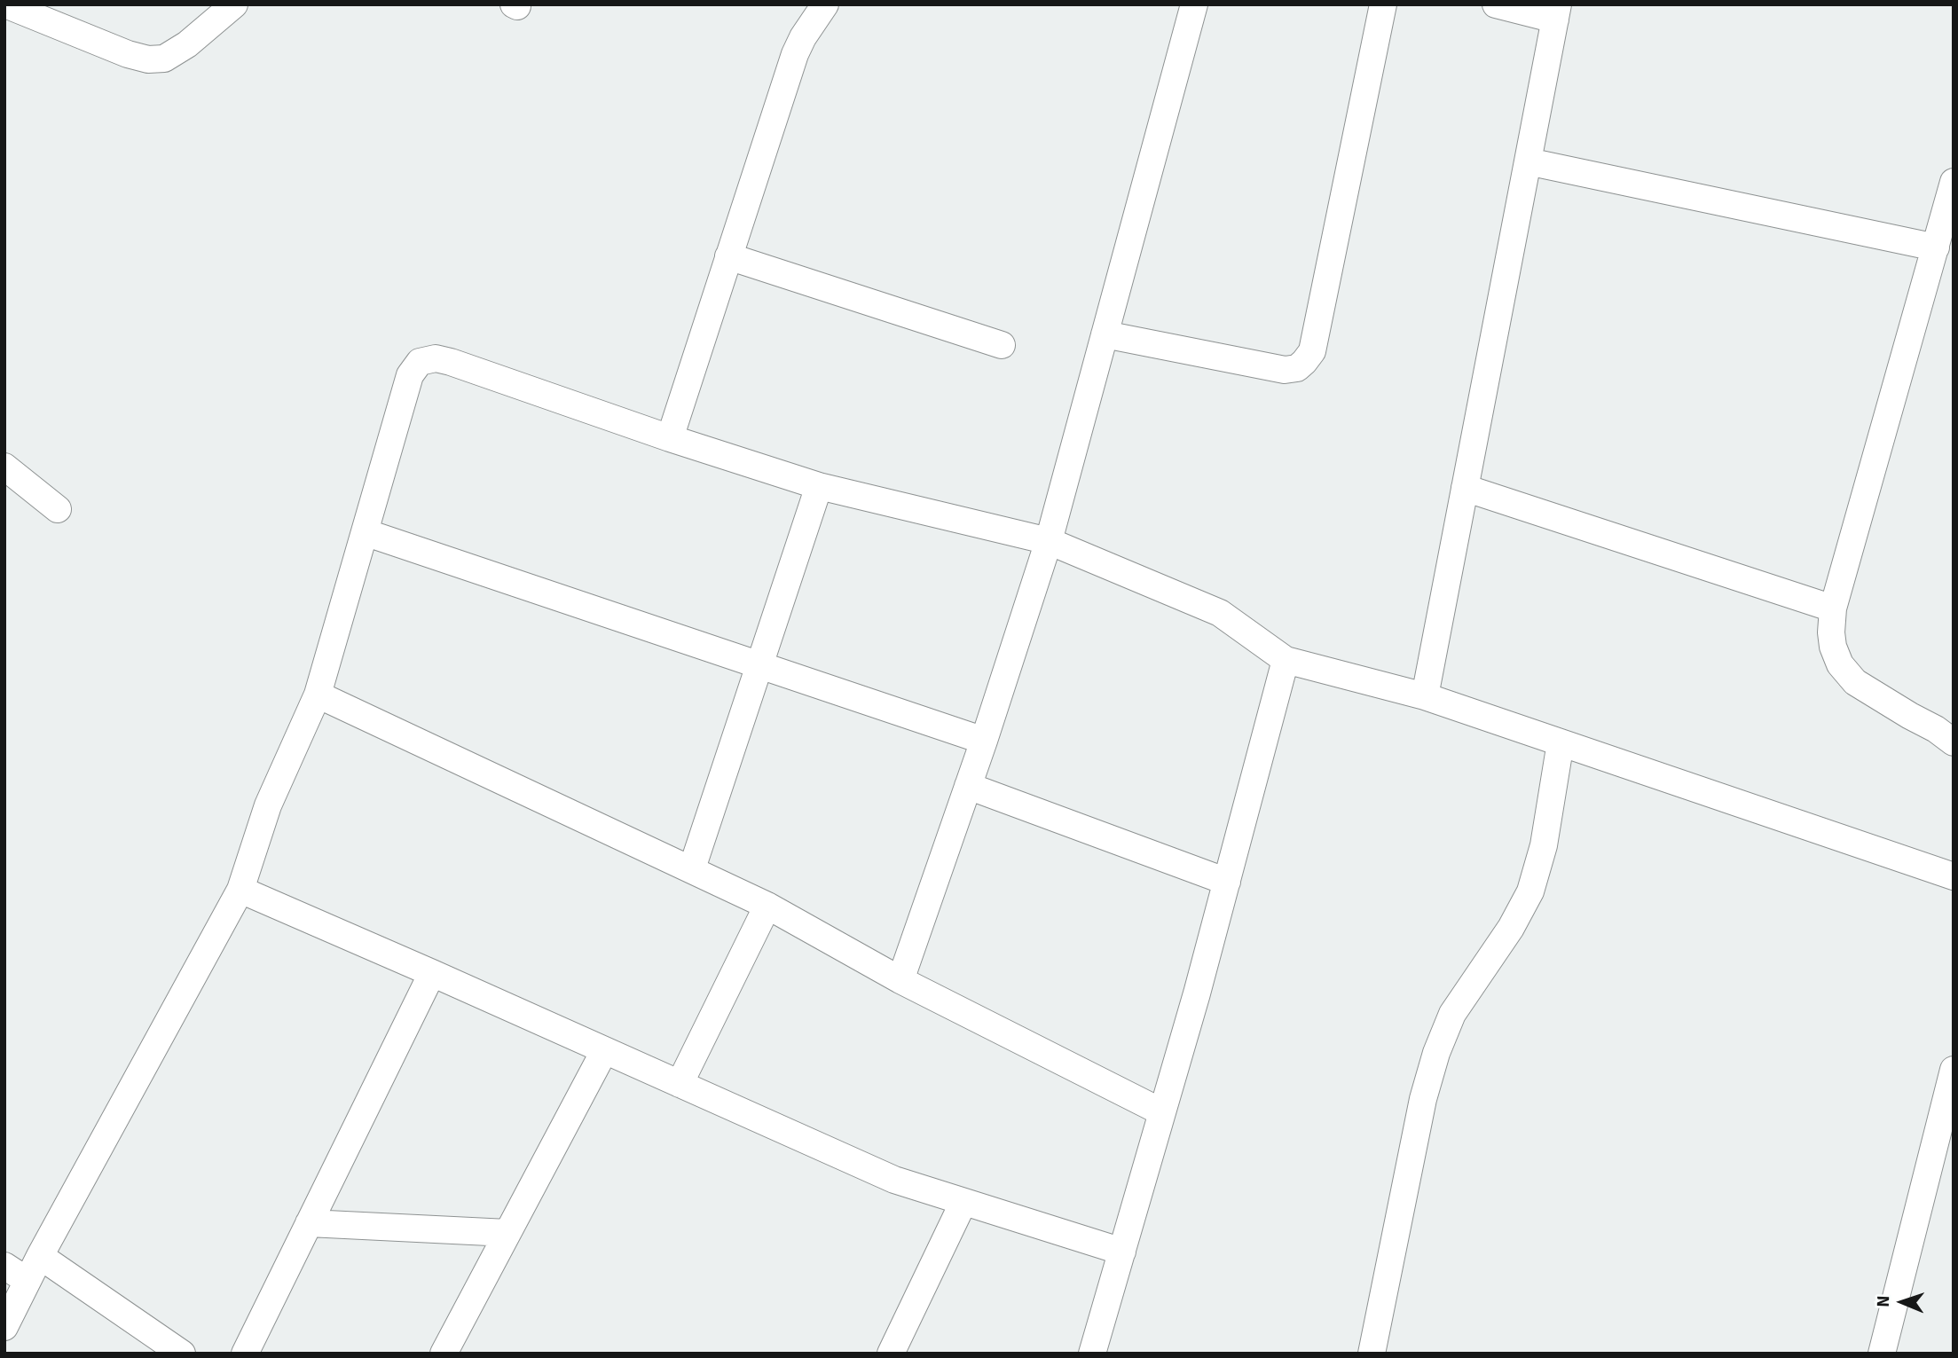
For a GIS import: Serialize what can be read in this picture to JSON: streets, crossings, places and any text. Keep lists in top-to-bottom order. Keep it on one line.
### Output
{"north":"left"}
